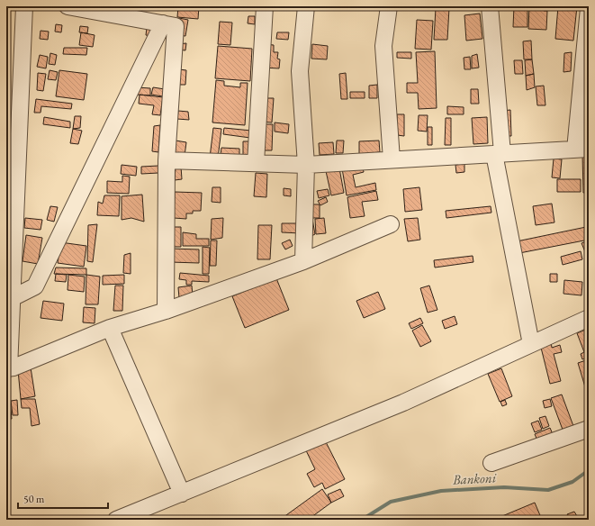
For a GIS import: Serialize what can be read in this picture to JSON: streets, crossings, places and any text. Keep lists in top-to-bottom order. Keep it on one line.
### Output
{"water":["Bankoni"],"scale_bar":"50 m"}
